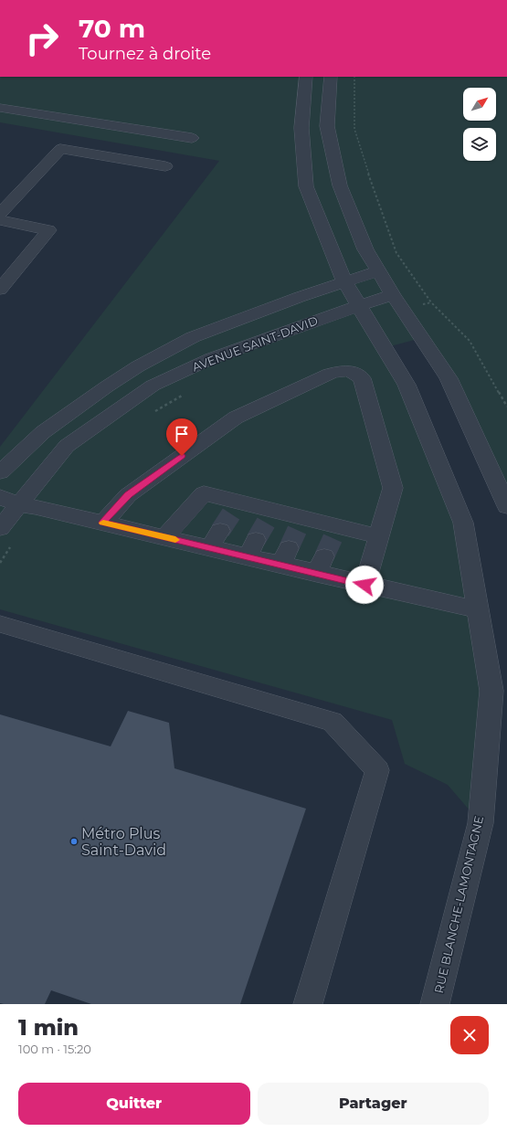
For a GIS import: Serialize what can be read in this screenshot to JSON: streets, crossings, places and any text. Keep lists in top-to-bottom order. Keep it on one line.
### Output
{"streets":{"street":["AVENUE SAINT-DAVID","RUE BLANCHE-LAMONTAGNE"]},"crossings":[["AVENUE SAINT-DAVID","RUE BLANCHE-LAMONTAGNE"]],"places":["Métro Plus Saint-David"],"north":"top right","page":{"turn":["70 m","Tournez à droite"],"heading":["1 min","100 m · 15:20"],"buttons":["Quitter","Partager"]}}
